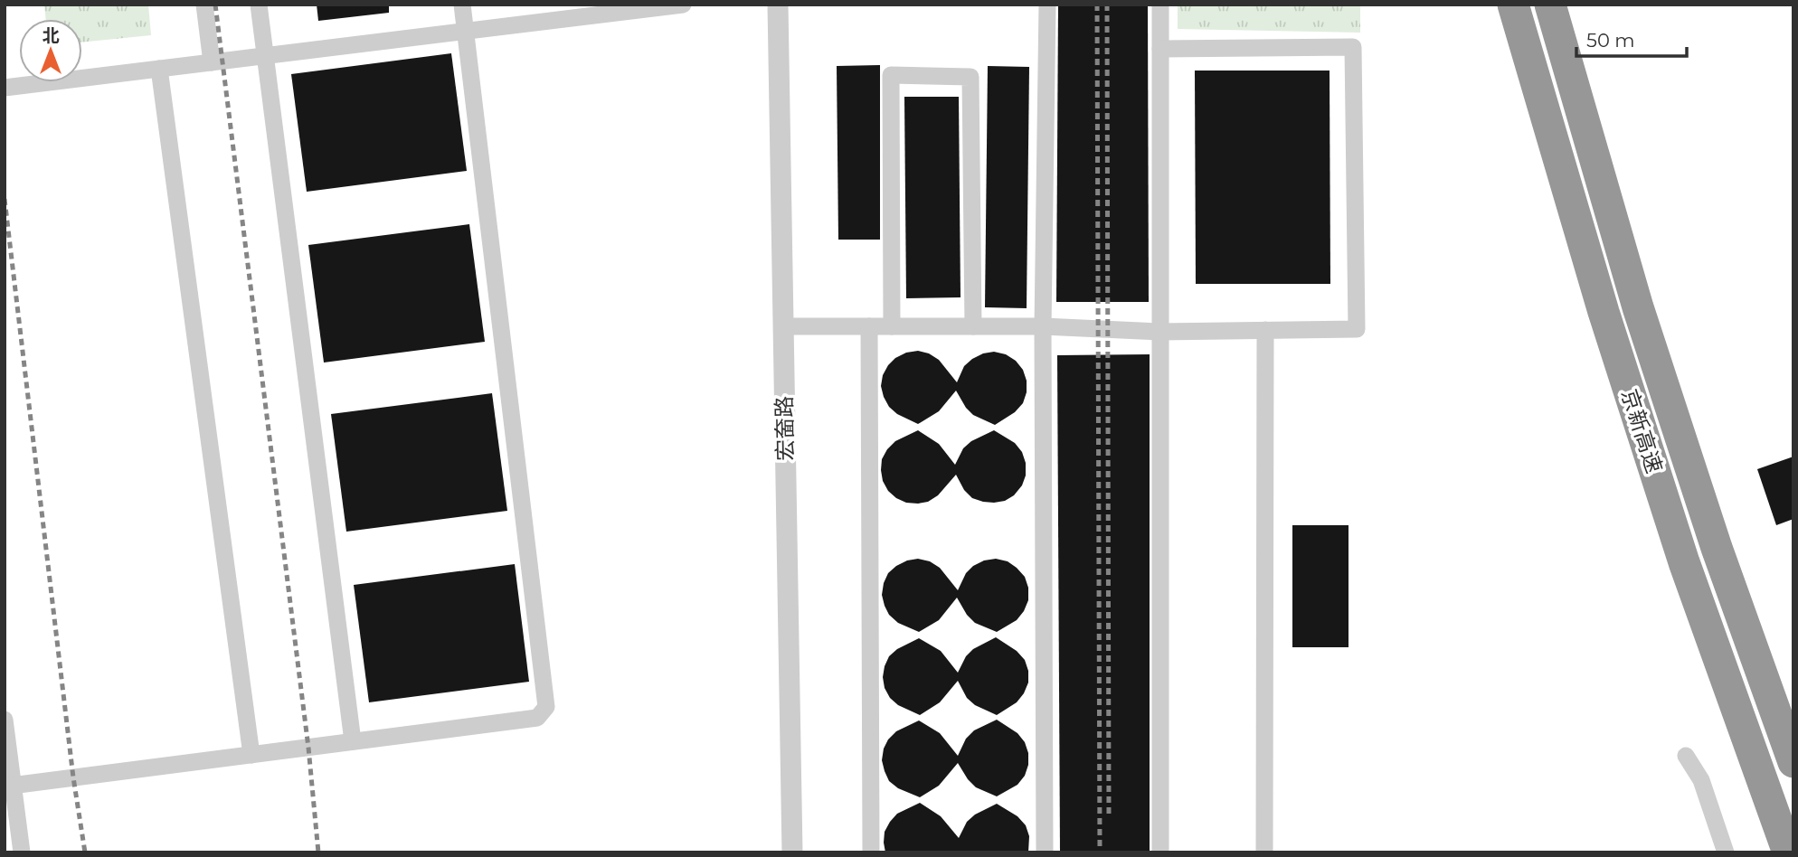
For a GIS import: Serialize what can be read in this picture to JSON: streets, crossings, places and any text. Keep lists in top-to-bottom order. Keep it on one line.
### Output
{"streets":{"highway":["京新高速"],"street":["宏奤路"]},"scale_bar":"50 m","north":"top"}
